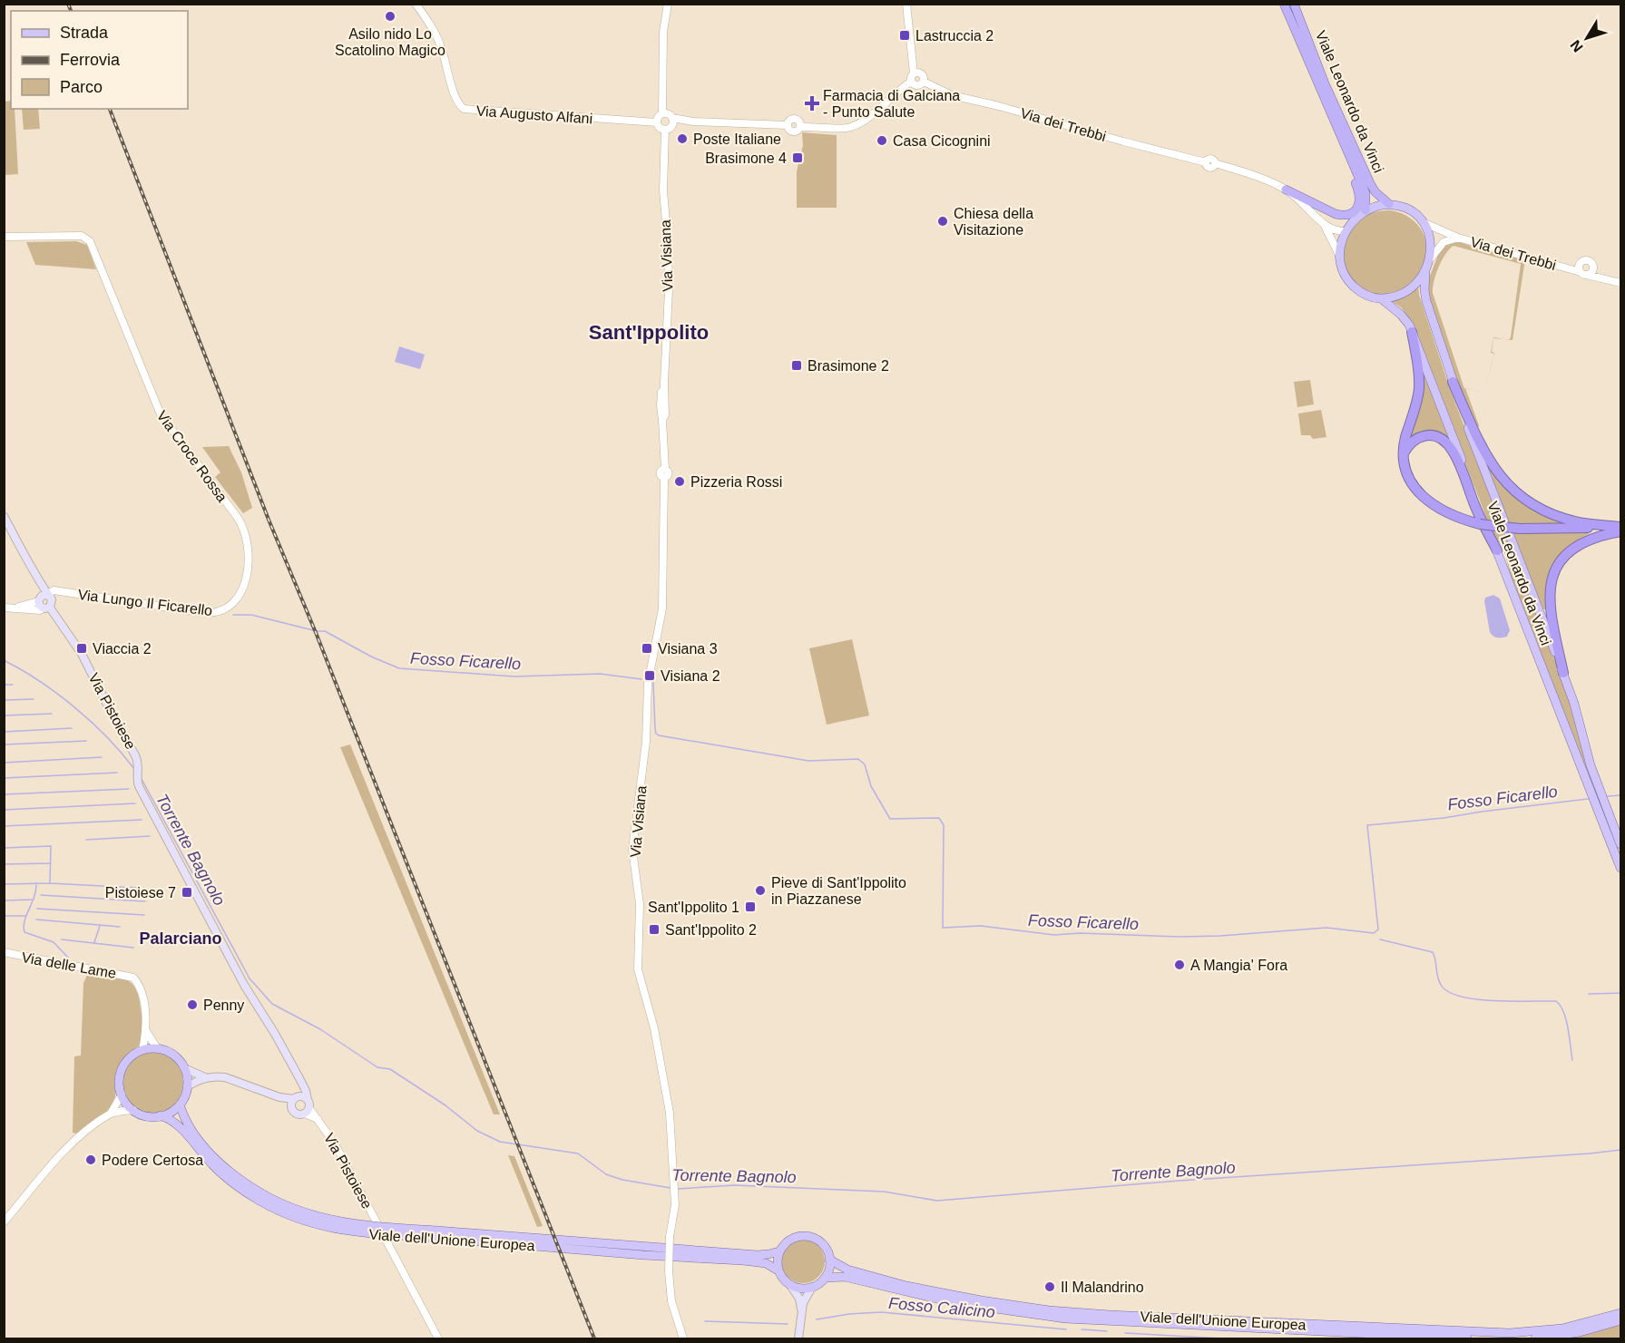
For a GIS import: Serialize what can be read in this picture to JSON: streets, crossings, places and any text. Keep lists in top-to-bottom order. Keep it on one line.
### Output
{"streets":{"highway":["Viale Leonardo da Vinci"],"main road":["Via Pistoiese","Viale dell'Unione Europea"],"street":["Via Augusto Alfani","Via dei Trebbi","Via Visiana","Via Croce Rossa","Via Lungo Il Ficarello","Via delle Lame"]},"crossings":[["Viale Leonardo da Vinci","Via dei Trebbi"],["Via Augusto Alfani","Via Visiana"],["Via Croce Rossa","Via Lungo Il Ficarello"],["Via Lungo Il Ficarello","Via Pistoiese"]],"districts":["Sant'Ippolito","Palarciano"],"water":["Fosso Ficarello","Torrente Bagnolo","Fosso Calicino"],"places":{"other":["Asilo nido Lo Scatolino Magico","Poste Italiane","Casa Cicognini","Chiesa della Visitazione","Pizzeria Rossi","Pieve di Sant'Ippolito in Piazzanese","A Mangia' Fora","Penny","Podere Certosa","Il Malandrino"],"transit":["Lastruccia 2","Brasimone 4","Brasimone 2","Viaccia 2","Visiana 3","Visiana 2","Pistoiese 7","Sant'Ippolito 1","Sant'Ippolito 2"],"health":["Farmacia di Galciana - Punto Salute"]},"legend":["Strada","Ferrovia","Parco"],"north":"bottom left"}
